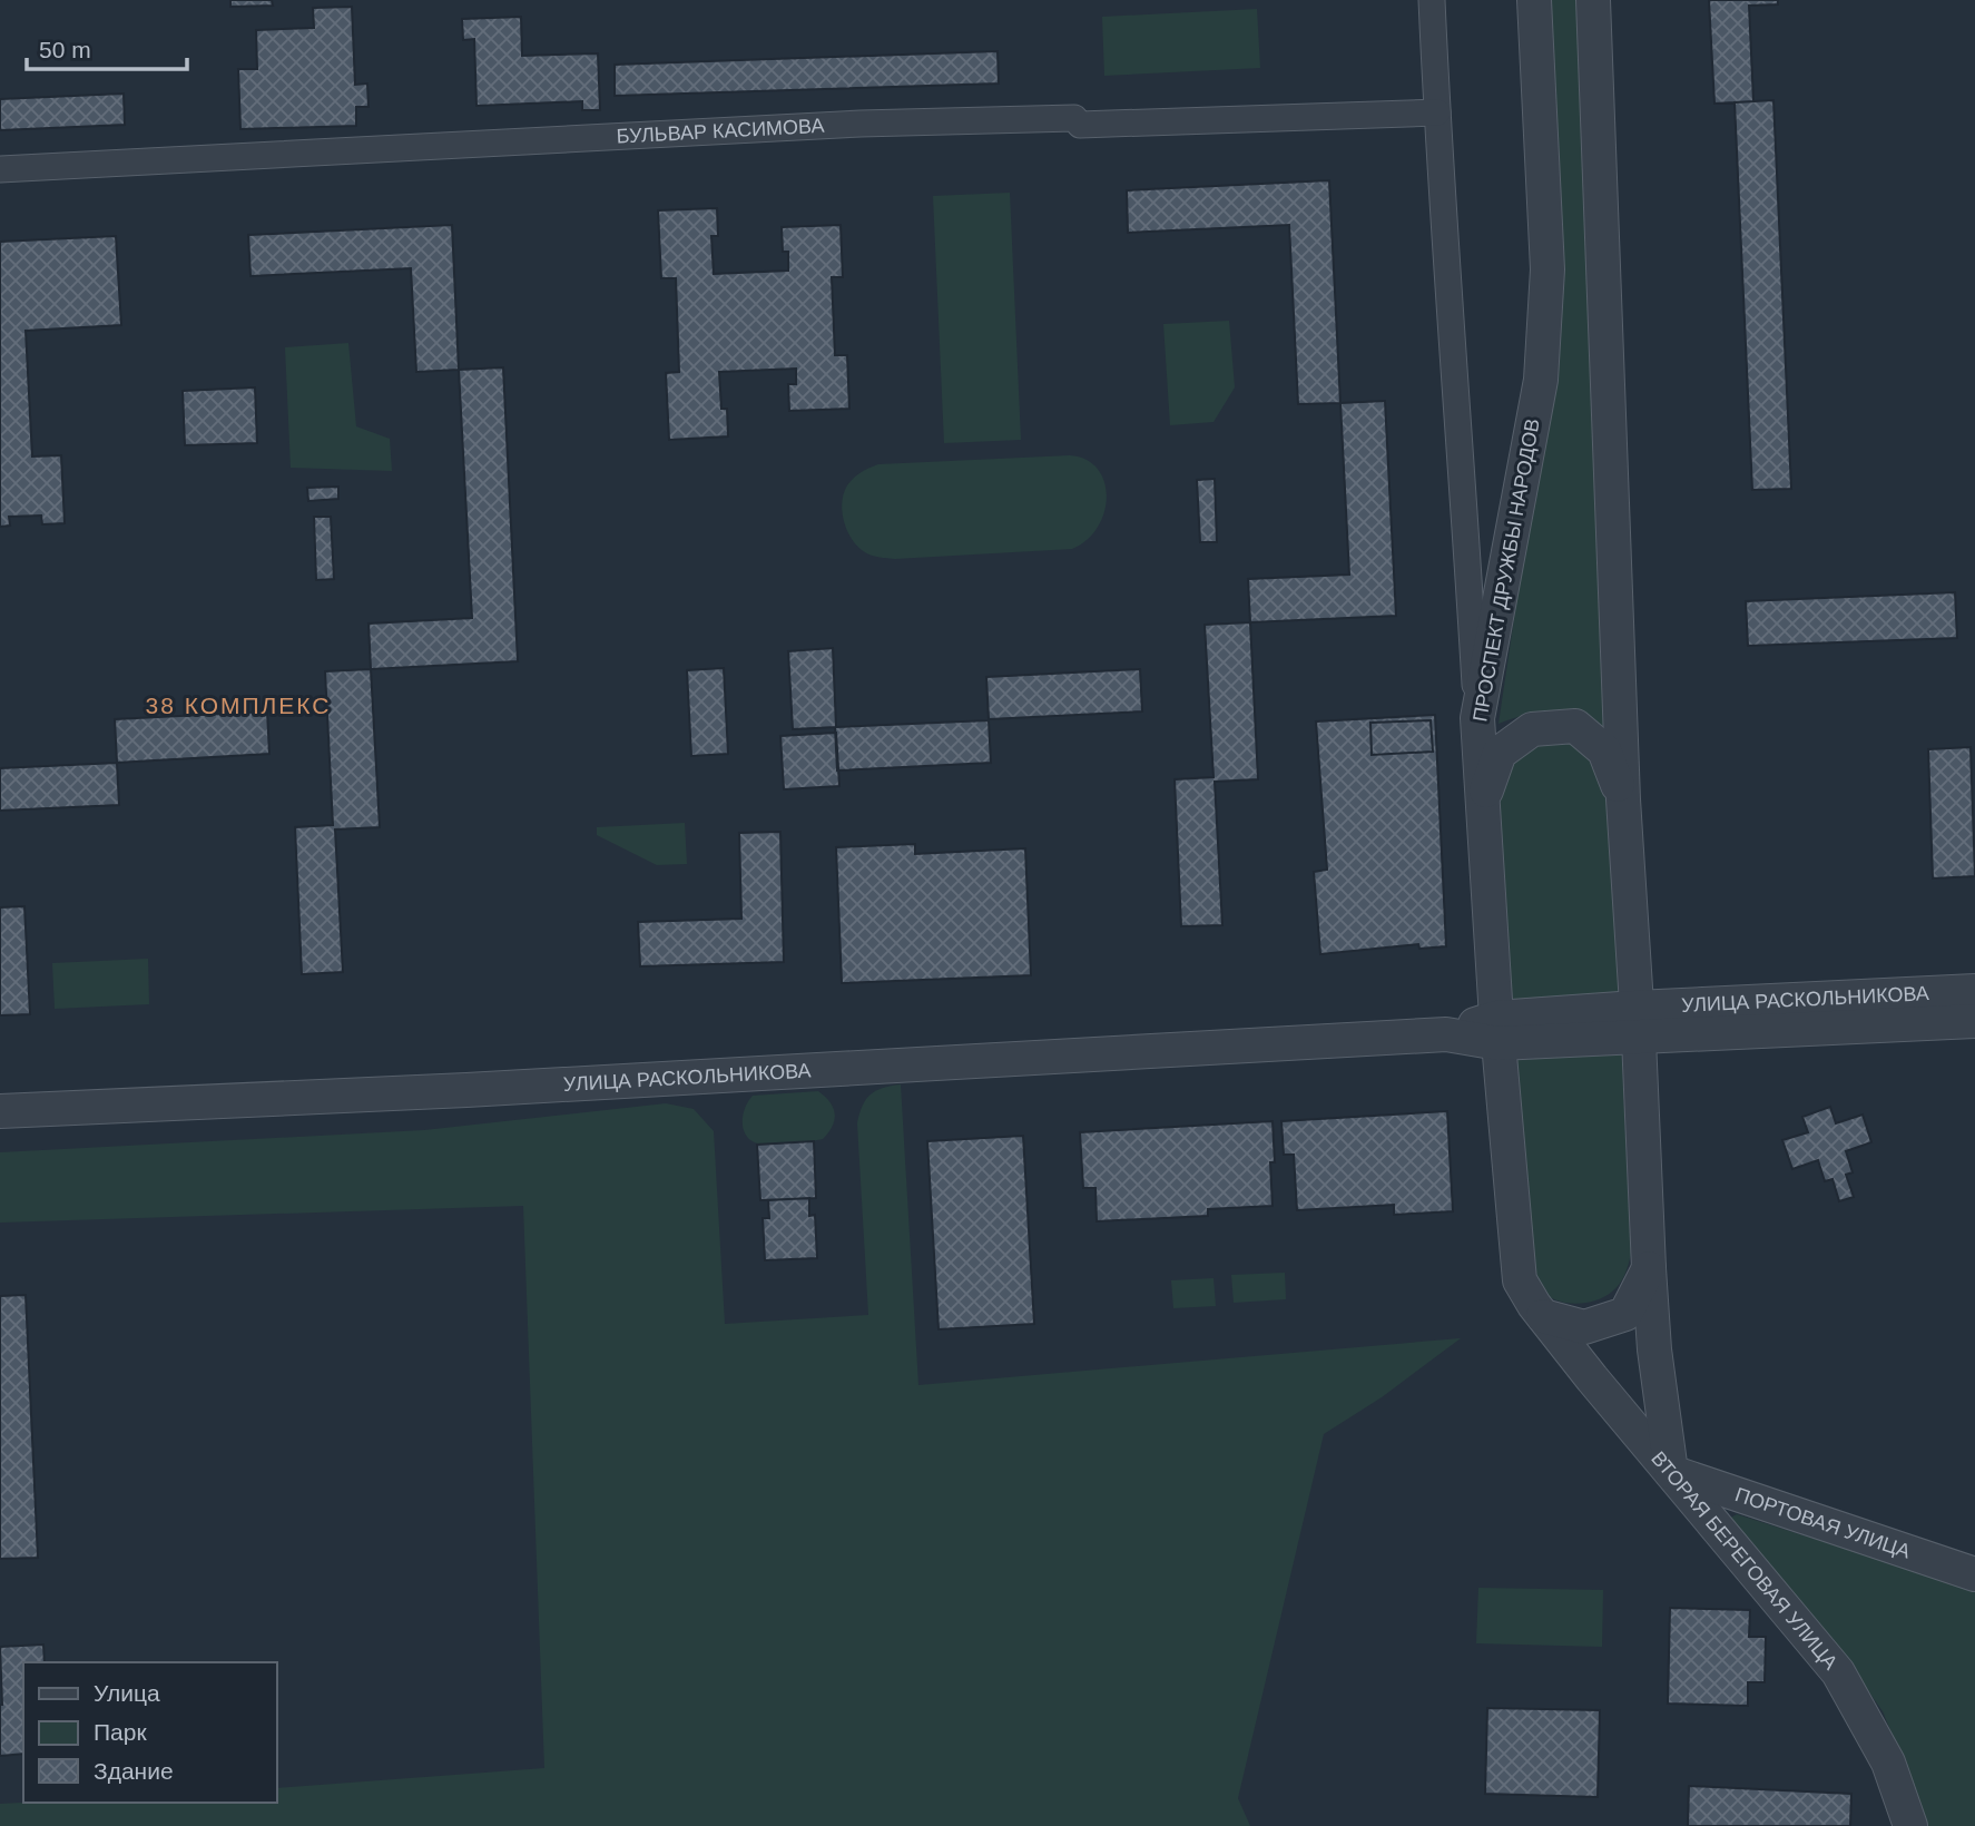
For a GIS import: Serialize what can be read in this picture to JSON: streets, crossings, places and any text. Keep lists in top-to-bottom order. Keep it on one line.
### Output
{"streets":{"street":["БУЛЬВАР КАСИМОВА","ПРОСПЕКТ ДРУЖБЫ НАРОДОВ","УЛИЦА РАСКОЛЬНИКОВА","ПОРТОВАЯ УЛИЦА","ВТОРАЯ БЕРЕГОВАЯ УЛИЦА"]},"crossings":[["ПРОСПЕКТ ДРУЖБЫ НАРОДОВ","УЛИЦА РАСКОЛЬНИКОВА"],["ПРОСПЕКТ ДРУЖБЫ НАРОДОВ","ВТОРАЯ БЕРЕГОВАЯ УЛИЦА"],["ПОРТОВАЯ УЛИЦА","ВТОРАЯ БЕРЕГОВАЯ УЛИЦА"]],"districts":["38 КОМПЛЕКС"],"legend":["Улица","Парк","Здание"],"scale_bar":"50 m"}
